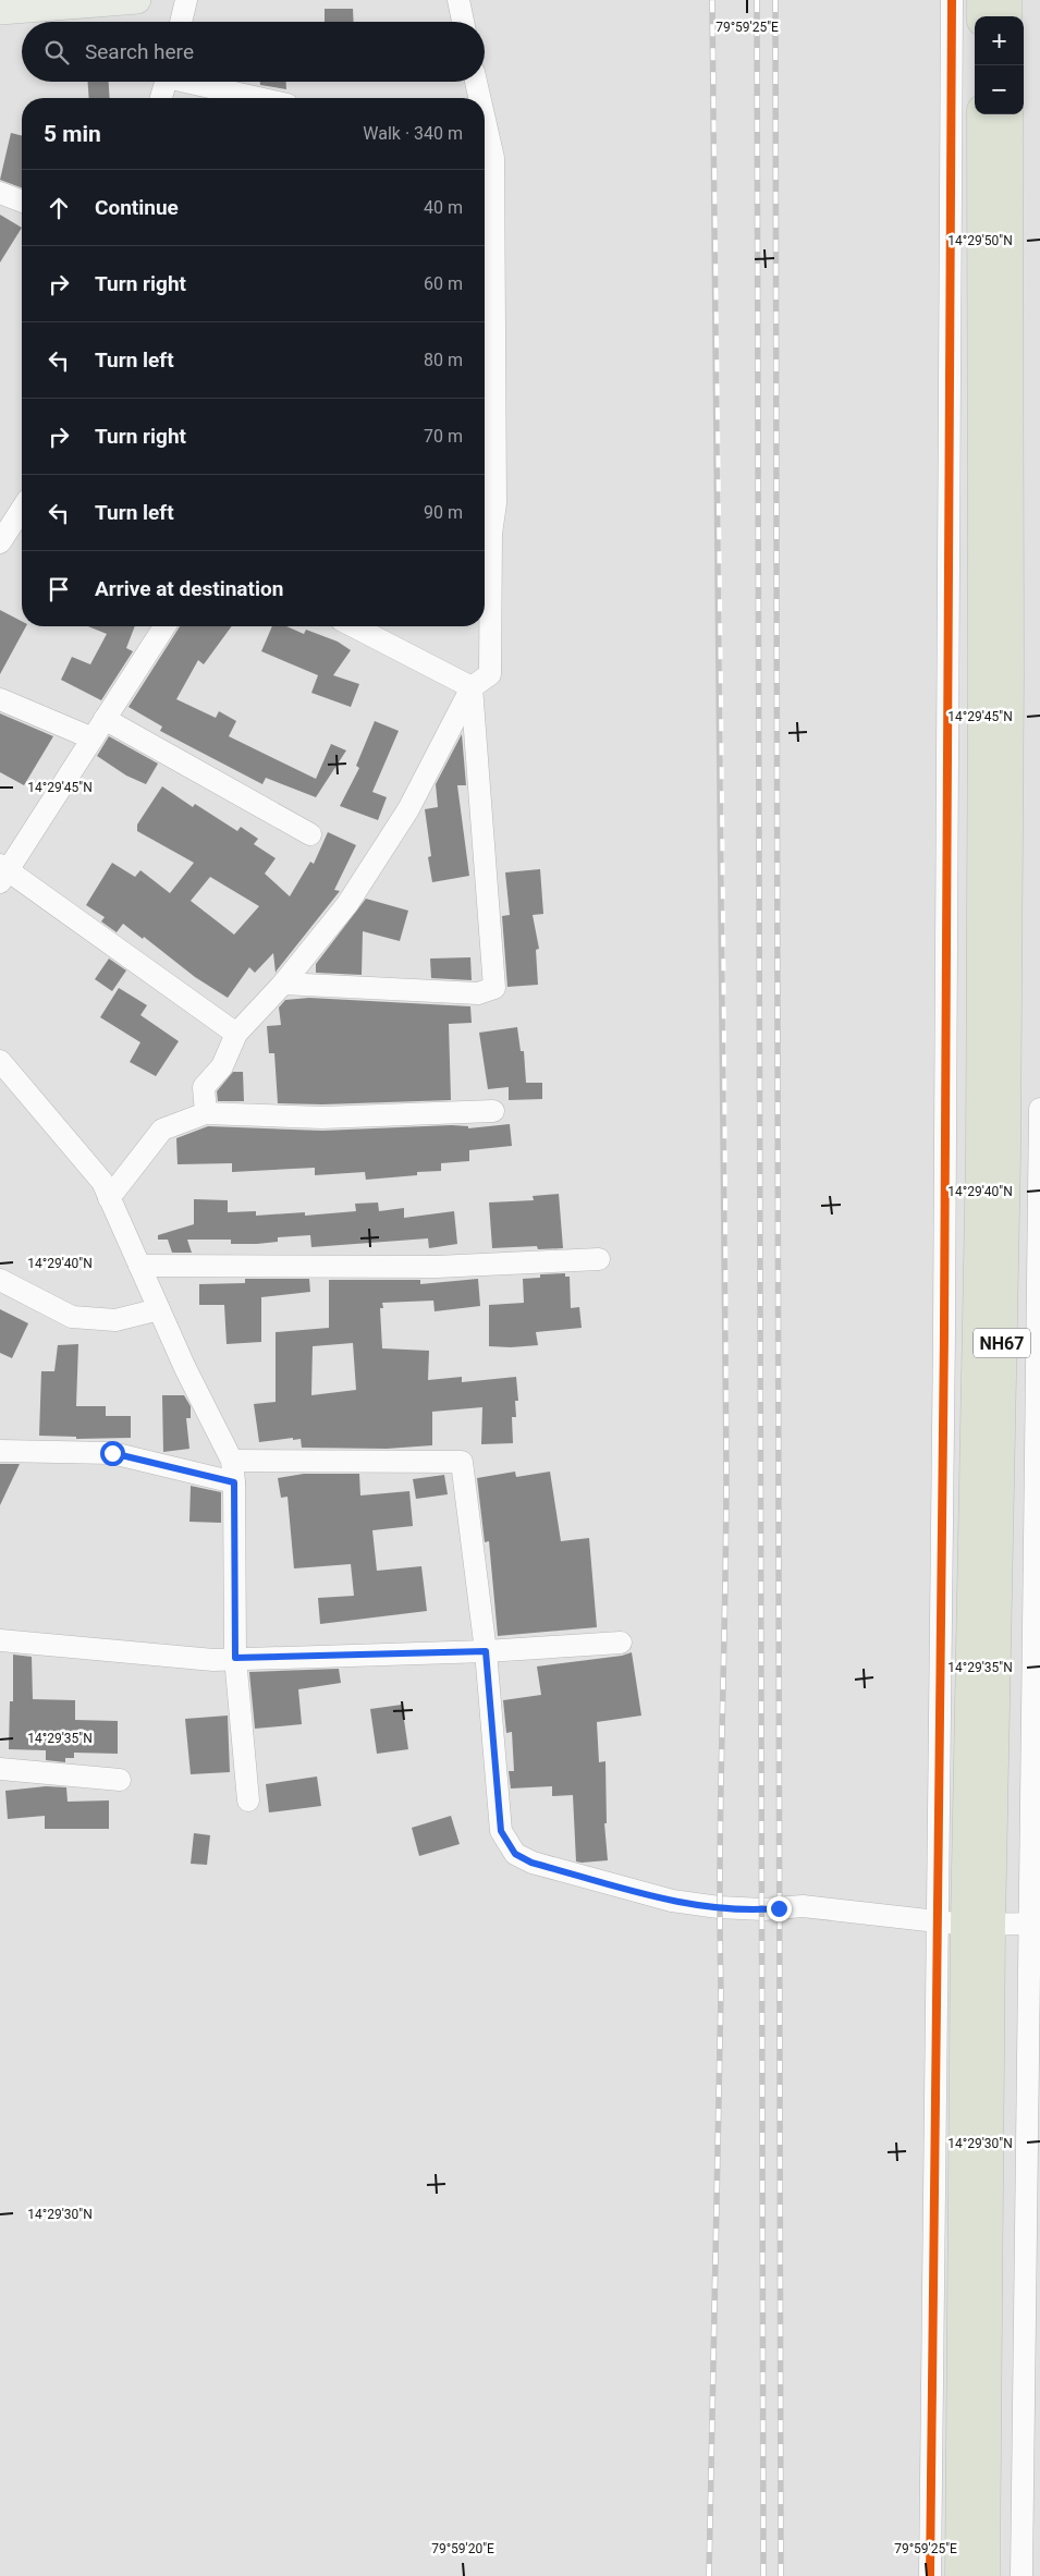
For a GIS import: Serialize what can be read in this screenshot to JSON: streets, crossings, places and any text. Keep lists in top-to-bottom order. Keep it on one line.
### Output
{"streets":{"highway":["NH67"]},"page":{"map_buttons":["+","−"],"search":"Search here","heading":["5 min","Walk · 340 m"],"list":[["Continue","40 m"],["Turn right","60 m"],["Turn left","80 m"],["Turn right","70 m"],["Turn left","90 m"],"Arrive at destination"]},"coordinates":["79°59'25\"E","14°29'50\"N","14°29'45\"N","14°29'40\"N","14°29'35\"N","14°29'30\"N","79°59'20\"E"]}
